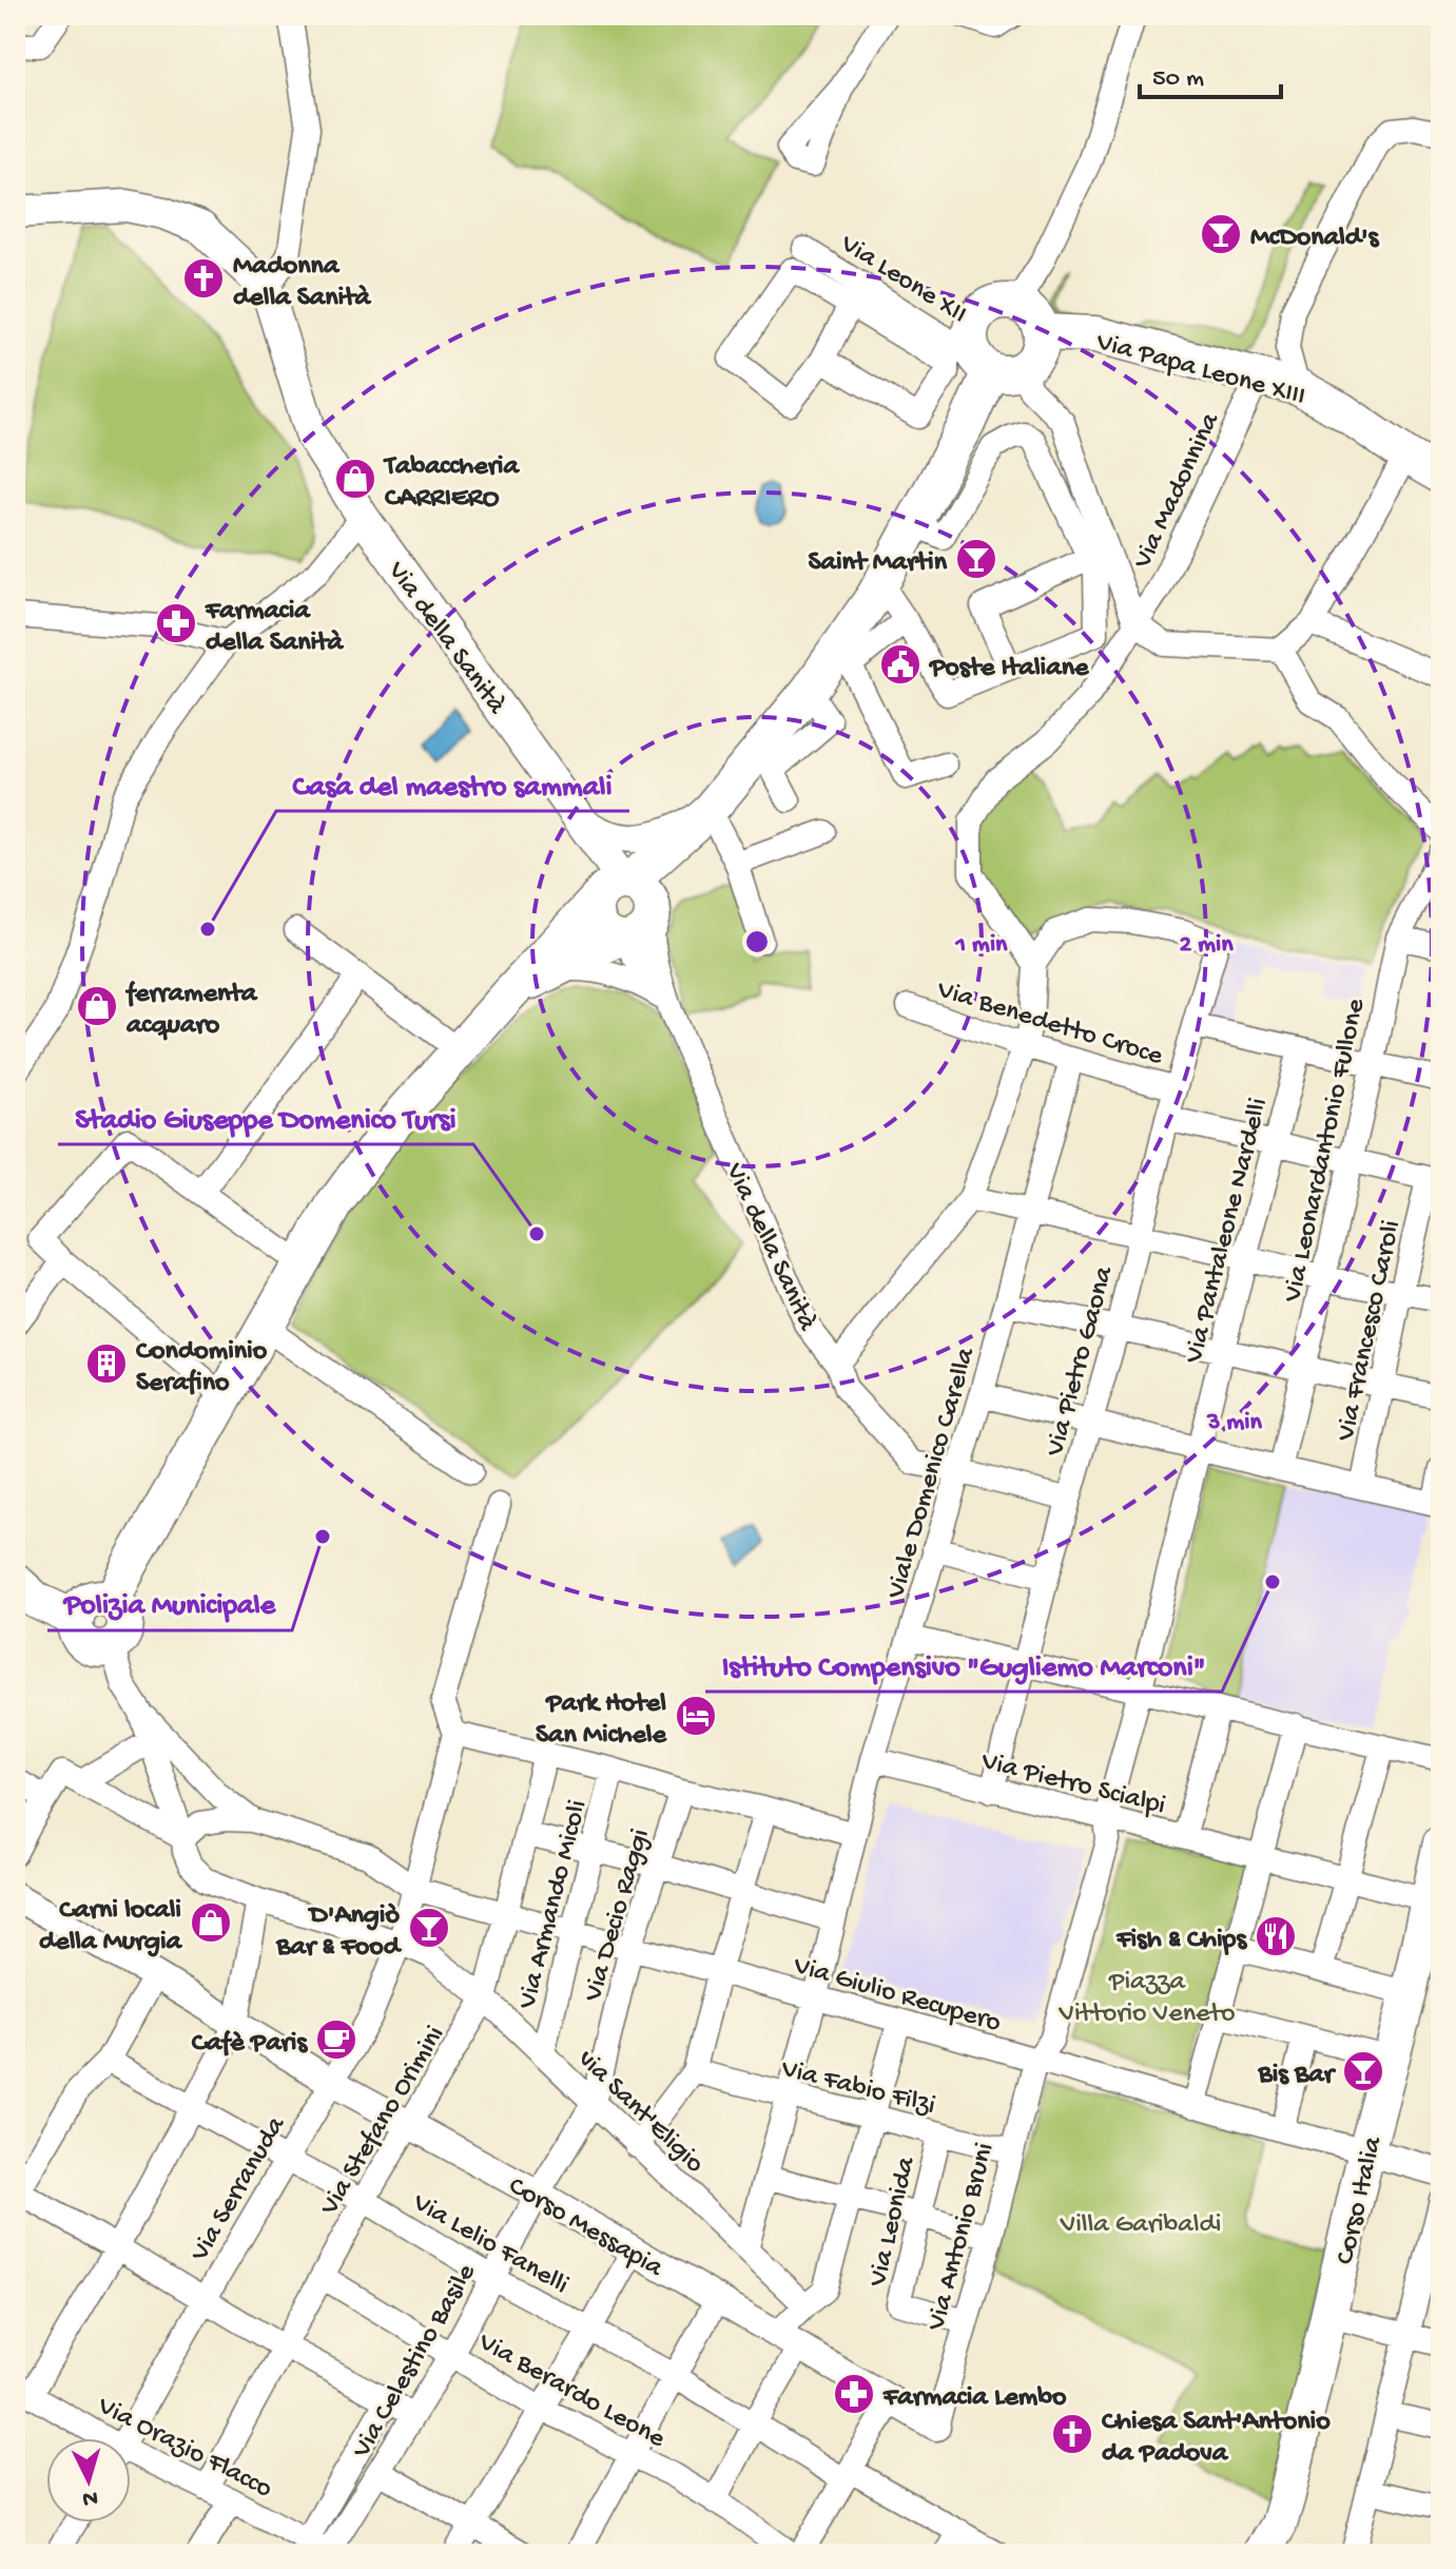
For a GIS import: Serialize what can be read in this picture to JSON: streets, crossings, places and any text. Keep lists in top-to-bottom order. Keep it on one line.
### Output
{"streets":{"main road":["Via Papa Leone XIII","Via della Sanità","Corso Italia"],"street":["Via Leone XII","Via Madonnina","Via Benedetto Croce","Via Leonardantonio Fullone","Via Pantaleone Nardelli","Via Francesco Caroli","Via Pietro Gaona","Viale Domenico Carella","Via Pietro Scialpi","Via Armando Micoli","Via Decio Raggi","Via Giulio Recupero","Via Fabio Filzi","via Sant'Eligio","Via Stefano Orimini","Via Serranuda","Via Leonida","Corso Messapia","Via Antonio Bruni","Via Lelio Fanelli","Via Celestino Basile","Via Berardo Leone","Via Orazio Flacco"]},"crossings":[["Via Leone XII","Via Papa Leone XIII"],["Via Papa Leone XIII","Via Madonnina"],["Via Madonnina","Via Pietro Gaona"],["Via della Sanità","Via Pietro Gaona"],["Via della Sanità","Viale Domenico Carella"],["Via Benedetto Croce","Via Pietro Gaona"],["Via Benedetto Croce","Viale Domenico Carella"],["Via Pantaleone Nardelli","Via Pietro Scialpi"],["Via Pietro Gaona","Via Pietro Scialpi"],["Viale Domenico Carella","Via Pietro Scialpi"],["Viale Domenico Carella","Via Giulio Recupero"],["Viale Domenico Carella","Via Fabio Filzi"],["Viale Domenico Carella","via Sant'Eligio"],["Via Pietro Scialpi","Corso Italia"],["Via Armando Micoli","Via Giulio Recupero"],["Via Armando Micoli","via Sant'Eligio"],["Via Decio Raggi","Via Giulio Recupero"],["Via Decio Raggi","via Sant'Eligio"],["Via Decio Raggi","Via Celestino Basile"],["Via Giulio Recupero","Via Stefano Orimini"],["Via Giulio Recupero","Via Serranuda"],["Via Giulio Recupero","Corso Italia"],["Via Giulio Recupero","Via Antonio Bruni"],["Via Fabio Filzi","Via Leonida"],["Via Fabio Filzi","Via Antonio Bruni"],["via Sant'Eligio","Via Stefano Orimini"],["via Sant'Eligio","Via Serranuda"],["via Sant'Eligio","Via Celestino Basile"],["Via Stefano Orimini","Corso Messapia"],["Via Stefano Orimini","Via Lelio Fanelli"],["Via Stefano Orimini","Via Berardo Leone"],["Via Stefano Orimini","Via Orazio Flacco"],["Via Serranuda","Corso Messapia"],["Via Serranuda","Via Lelio Fanelli"],["Via Leonida","Via Antonio Bruni"],["Corso Messapia","Via Antonio Bruni"],["Corso Messapia","Via Celestino Basile"],["Via Lelio Fanelli","Via Celestino Basile"],["Via Celestino Basile","Via Berardo Leone"],["Via Celestino Basile","Via Orazio Flacco"]],"parks":["Piazza Vittorio Veneto","Villa Garibaldi"],"places":{"bar":["McDonald's","Saint Martin","D'Angiò Bar & Food","Bis Bar"],"church":["Madonna della Sanità","Chiesa Sant'Antonio da Padova"],"shop":["Tabaccheria CARRIERO","ferramenta acquaro","Carni locali della Murgia"],"pharmacy":["Farmacia della Sanità","Farmacia Lembo"],"public building":["Poste Italiane"],"other":["Casa del maestro sammali","Stadio Giuseppe Domenico Tursi","Polizia Municipale","Istituto Compensivo \"Gugliemo Marconi\""],"building":["Condominio Serafino"],"hotel":["Park Hotel San Michele"],"restaurant":["Fish & Chips"],"cafe":["Cafè Paris"]},"scale_bar":"50 m","north":"bottom","rings":["1 min","2 min","3 min"]}
